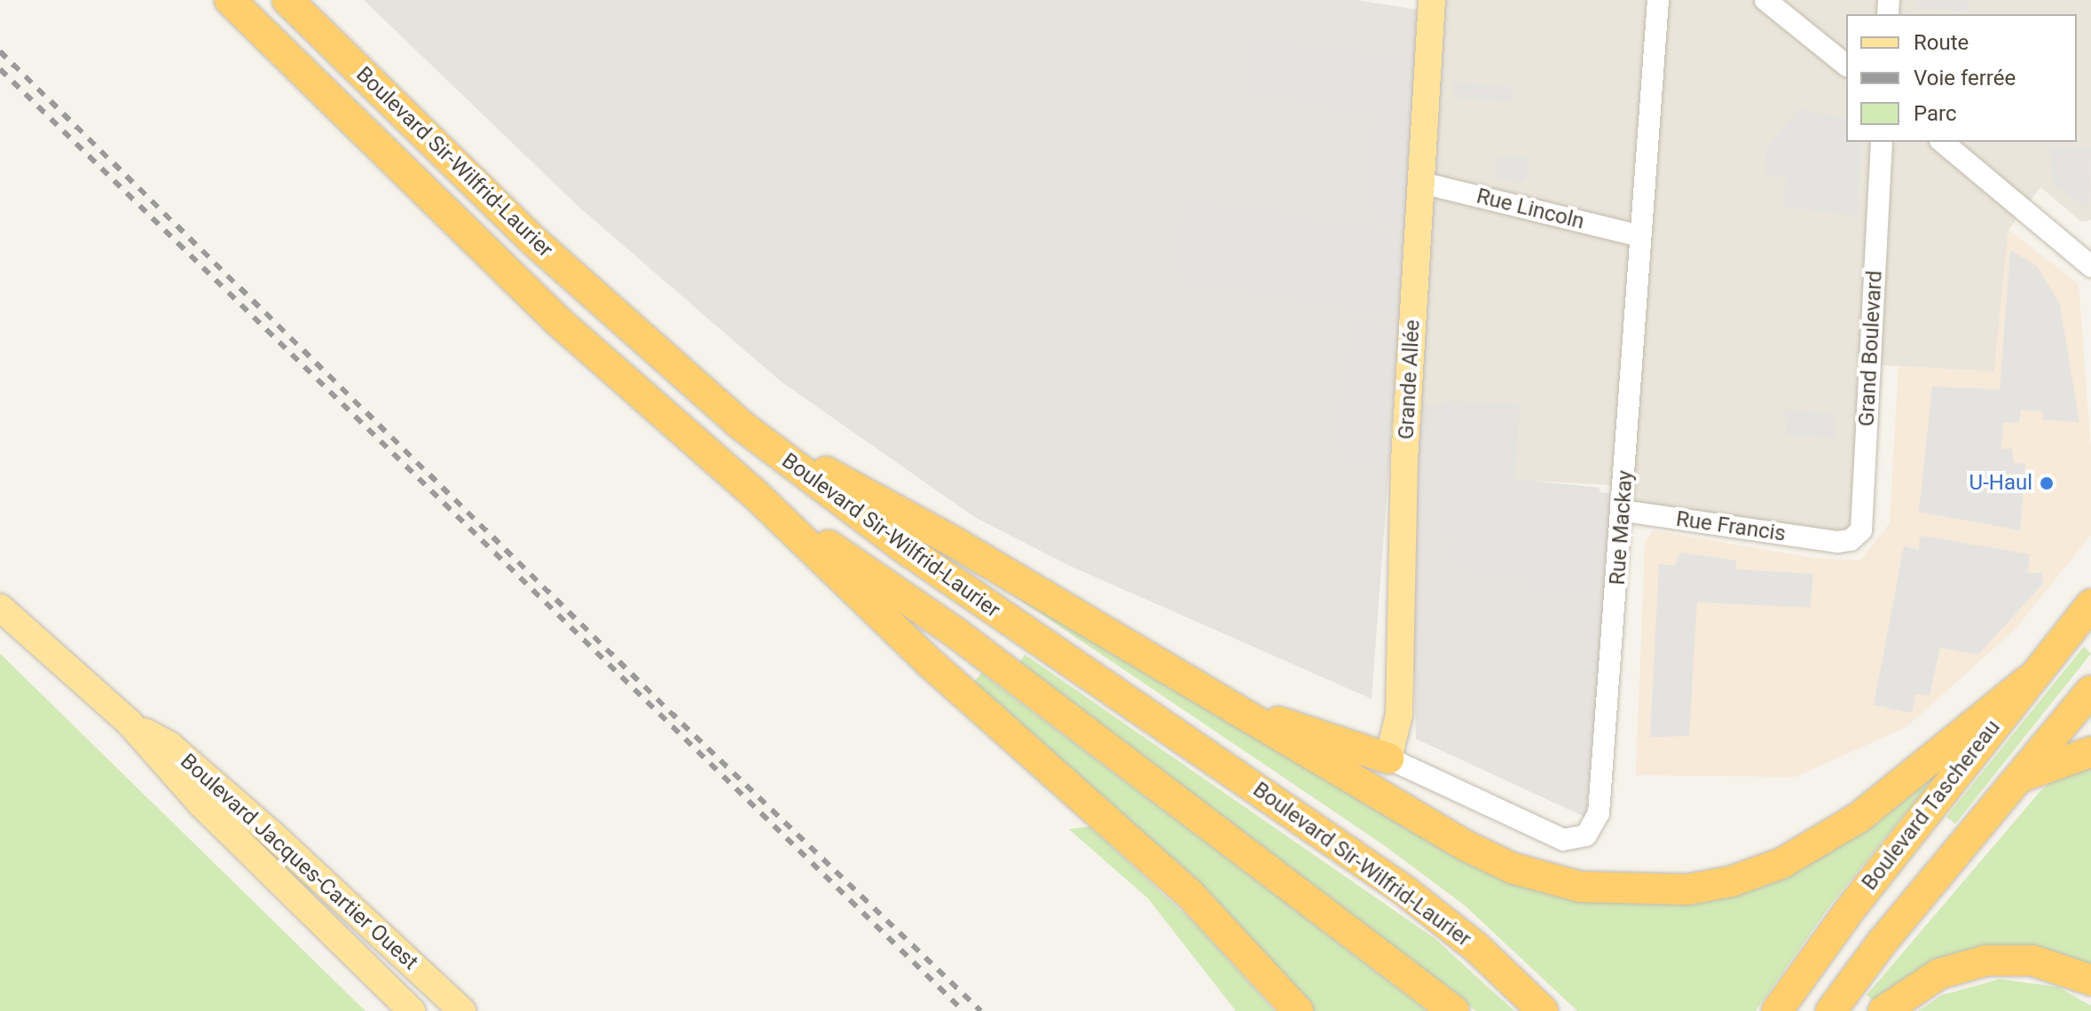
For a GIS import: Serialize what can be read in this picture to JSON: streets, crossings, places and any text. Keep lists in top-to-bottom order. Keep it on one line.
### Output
{"streets":{"highway":["Boulevard Sir-Wilfrid-Laurier","Boulevard Taschereau"],"main road":["Grande Allée","Boulevard Jacques-Cartier Ouest"],"street":["Rue Lincoln","Grand Boulevard","Rue Francis","Rue Mackay"]},"crossings":[["Rue Lincoln","Grande Allée"],["Rue Lincoln","Rue Mackay"],["Grand Boulevard","Rue Francis"],["Grande Allée","Rue Mackay"],["Rue Francis","Rue Mackay"]],"places":["U-Haul"],"legend":["Route","Voie ferrée","Parc"]}
